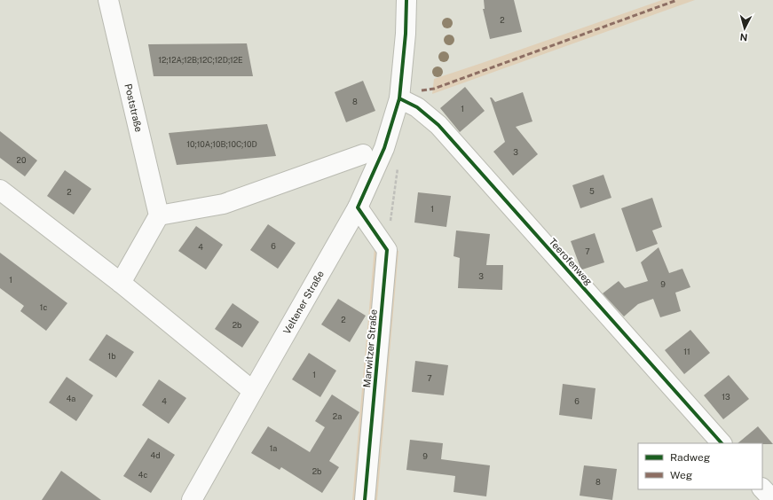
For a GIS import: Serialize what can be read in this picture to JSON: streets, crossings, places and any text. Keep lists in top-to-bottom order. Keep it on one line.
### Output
{"streets":{"street":["Poststraße","Teerofenweg","Veltener Straße","Marwitzer Straße"]},"crossings":[["Teerofenweg","Veltener Straße"]],"house_numbers":["2","12;12A;12B;12C;12D;12E","8","1","10;10A;10B;10C;10D","3","20","5","2","1","6","4","7","3","1","9","1c","2","2b","11","1b","1","7","13","4a","4","6","2a","1a","4d","9","2b","4c","8"],"legend":["Radweg","Weg"],"north":"bottom"}
